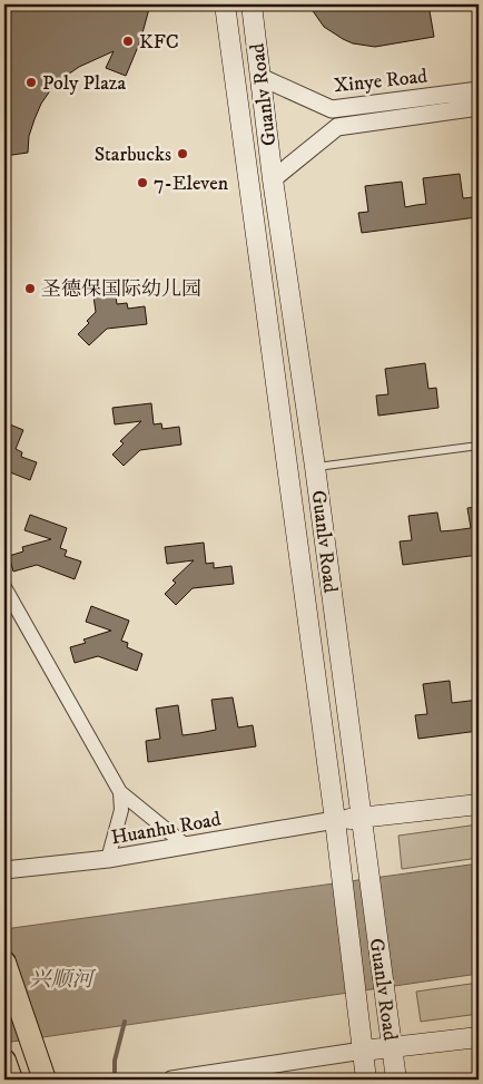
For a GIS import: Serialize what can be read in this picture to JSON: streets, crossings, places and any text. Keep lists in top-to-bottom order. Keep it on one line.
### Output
{"streets":{"main road":["Guanlv Road"],"street":["Xinye Road","Huanhu Road"]},"crossings":[["Xinye Road","Guanlv Road"],["Guanlv Road","Huanhu Road"]],"water":["兴顺河"],"places":["KFC","Poly Plaza","Starbucks","7-Eleven","圣德保国际幼儿园"]}
